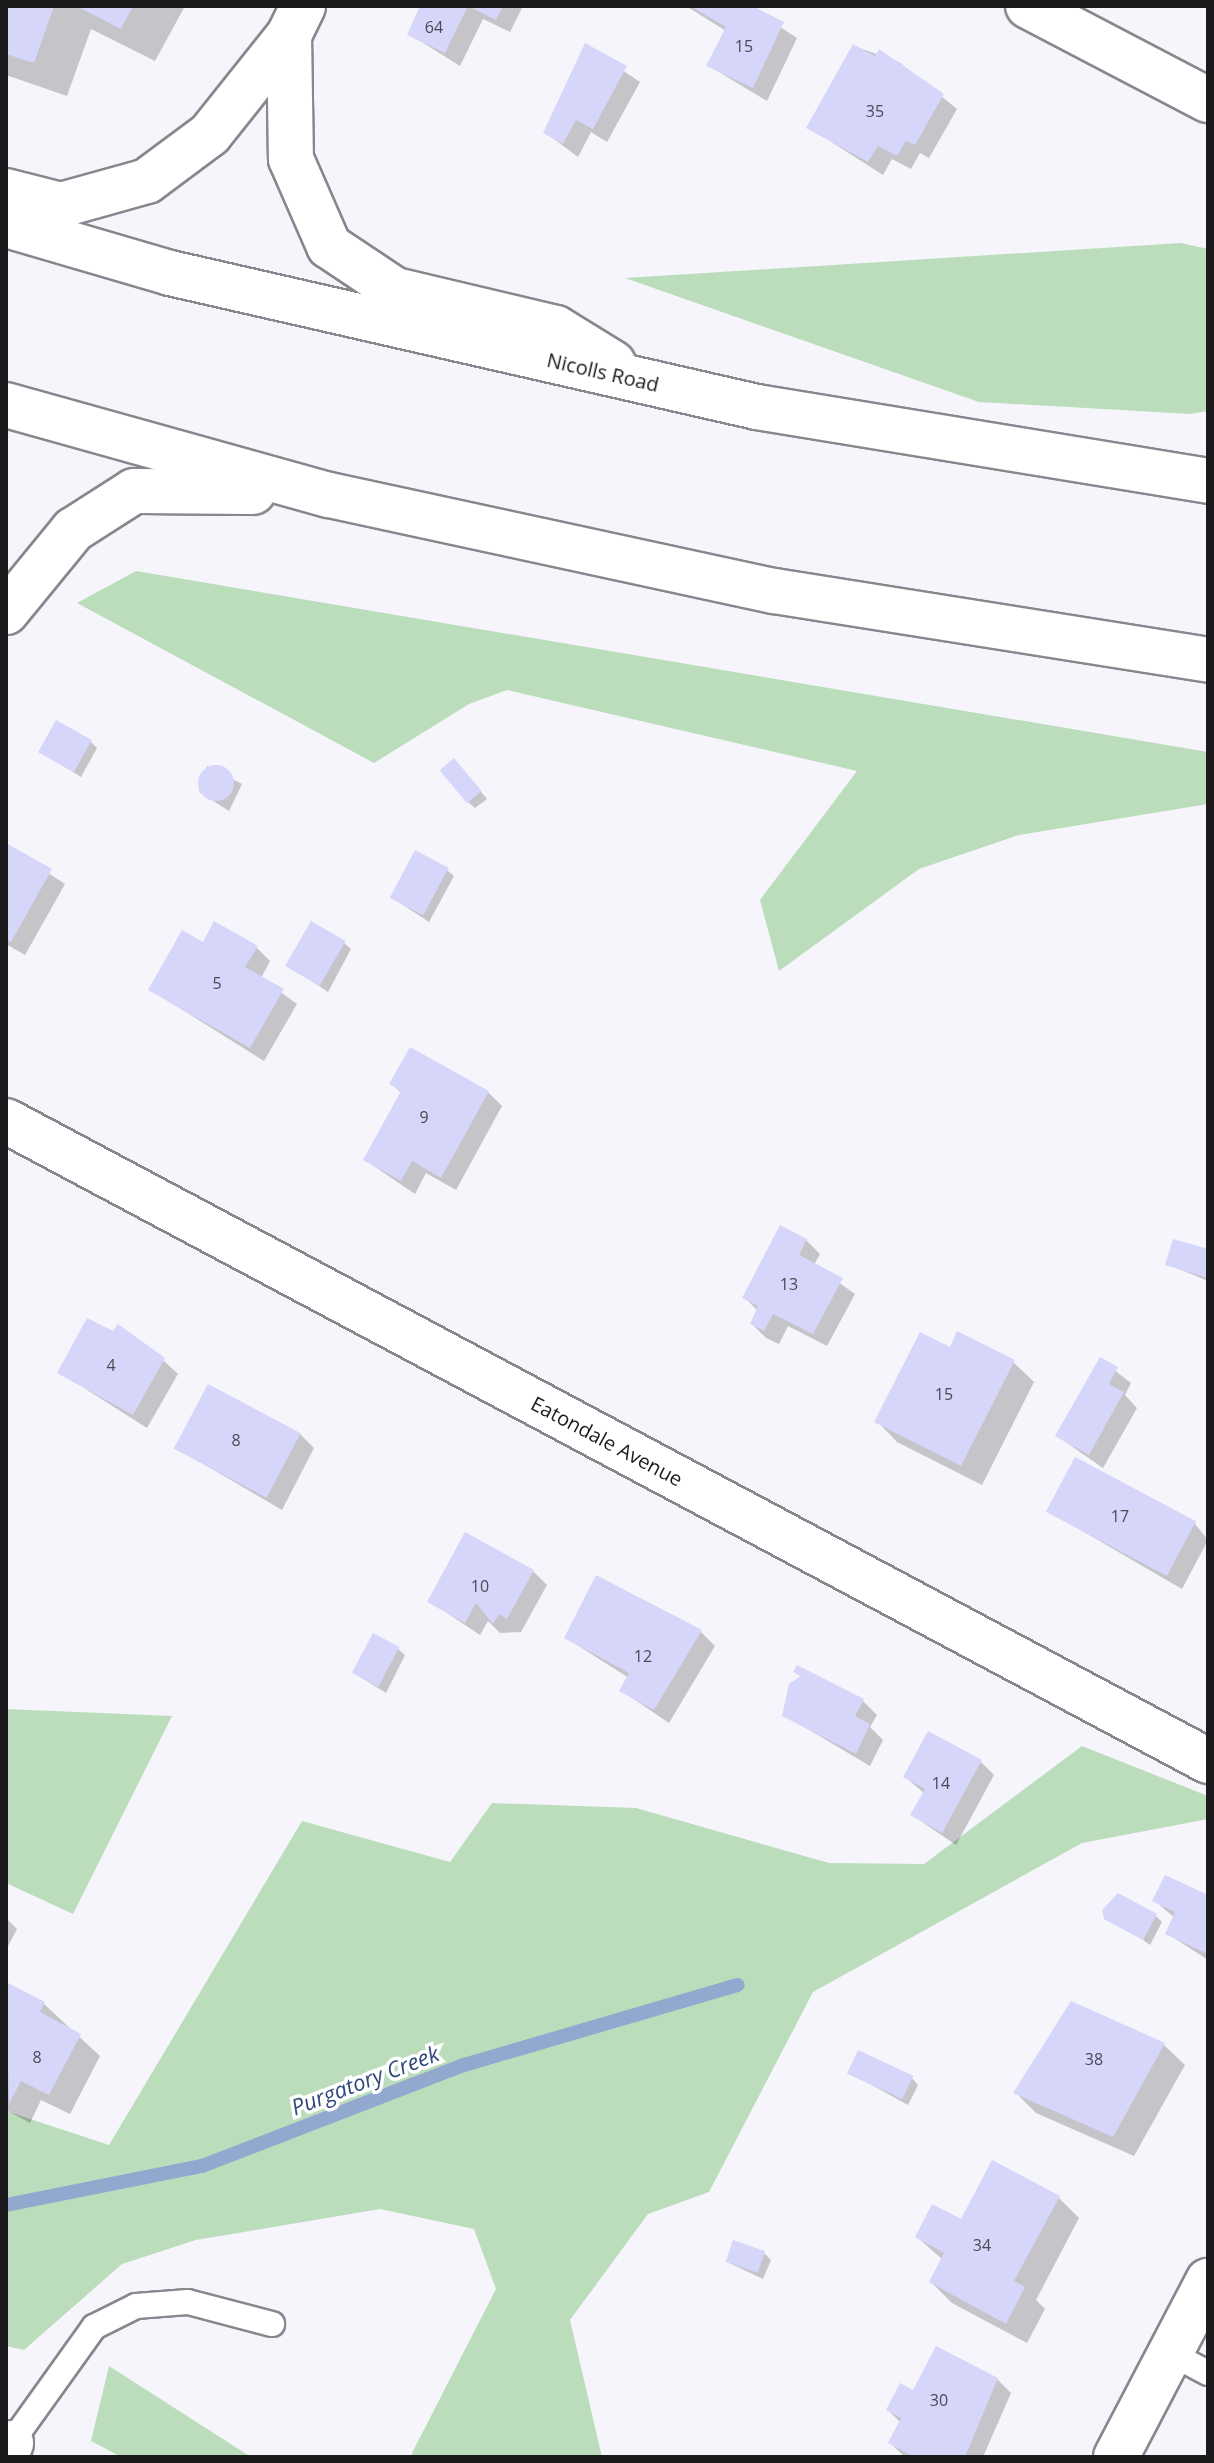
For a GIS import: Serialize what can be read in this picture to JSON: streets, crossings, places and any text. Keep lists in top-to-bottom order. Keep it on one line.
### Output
{"streets":{"main road":["Nicolls Road","Eatondale Avenue"]},"water":["Purgatory Creek"],"house_numbers":["64","15","35","5","9","13","4","15","8","17","10","12","14","8","38","34","30"]}
